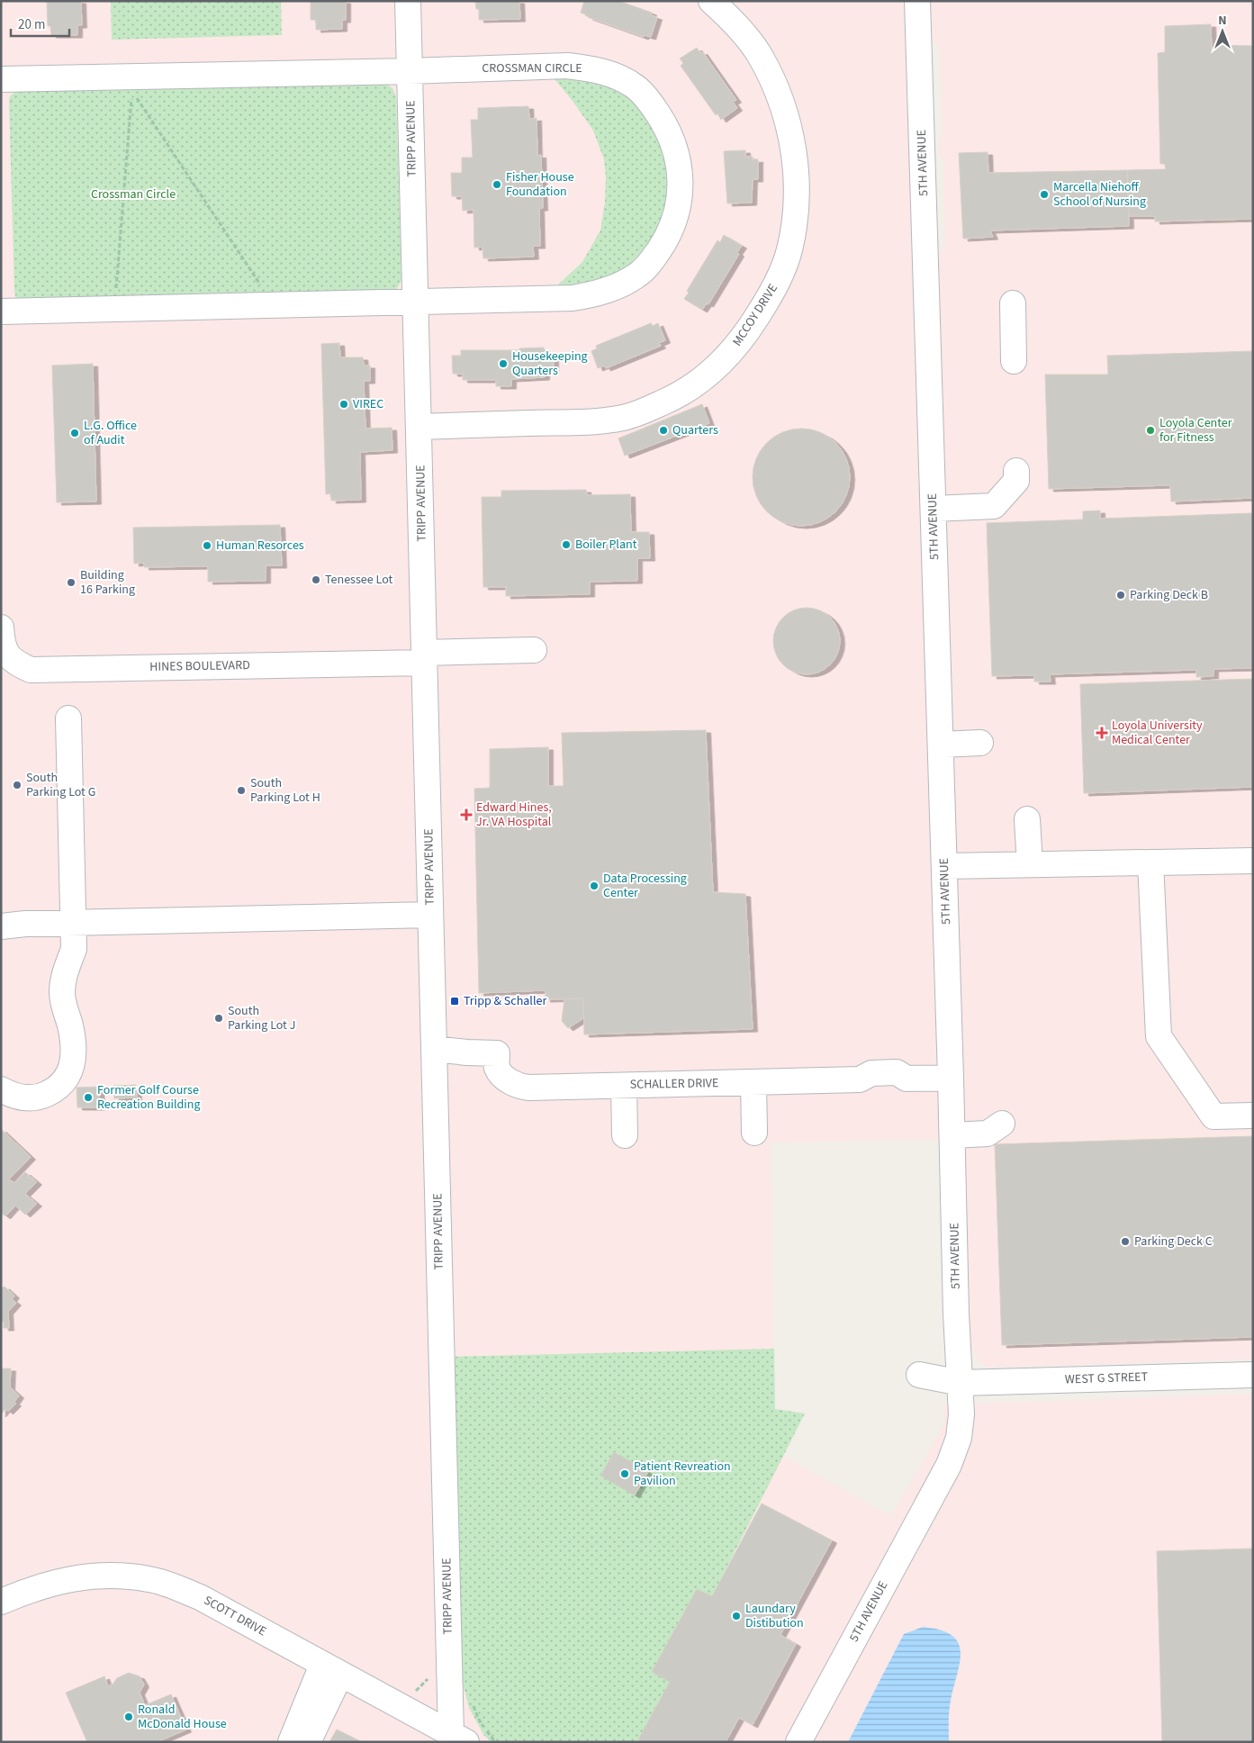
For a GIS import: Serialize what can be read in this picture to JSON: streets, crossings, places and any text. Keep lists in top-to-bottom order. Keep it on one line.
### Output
{"streets":{"street":["CROSSMAN CIRCLE","TRIPP AVENUE","5TH AVENUE","MCCOY DRIVE","HINES BOULEVARD","SCHALLER DRIVE","WEST G STREET","SCOTT DRIVE"]},"crossings":[["CROSSMAN CIRCLE","TRIPP AVENUE"],["TRIPP AVENUE","MCCOY DRIVE"],["TRIPP AVENUE","HINES BOULEVARD"],["TRIPP AVENUE","SCHALLER DRIVE"],["TRIPP AVENUE","SCOTT DRIVE"],["5TH AVENUE","SCHALLER DRIVE"],["5TH AVENUE","WEST G STREET"]],"parks":["Crossman Circle"],"places":{"other":["Fisher House Foundation","Marcella Niehoff School of Nursing","Housekeeping Quarters","VIREC","Quarters","Loyola Center for Fitness","L.G. Office of Audit","Boiler Plant","Human Resorces","Tenessee Lot","Building 16 Parking","Parking Deck B","South Parking Lot G","South Parking Lot H","Data Processing Center","South Parking Lot J","Former Golf Course Recreation Building","Parking Deck C","Patient Revreation Pavilion","Laundary Distibution","Ronald McDonald House"],"health":["Loyola University Medical Center","Edward Hines, Jr. VA Hospital"],"transit":["Tripp & Schaller"]},"scale_bar":"20 m","north":"top"}
